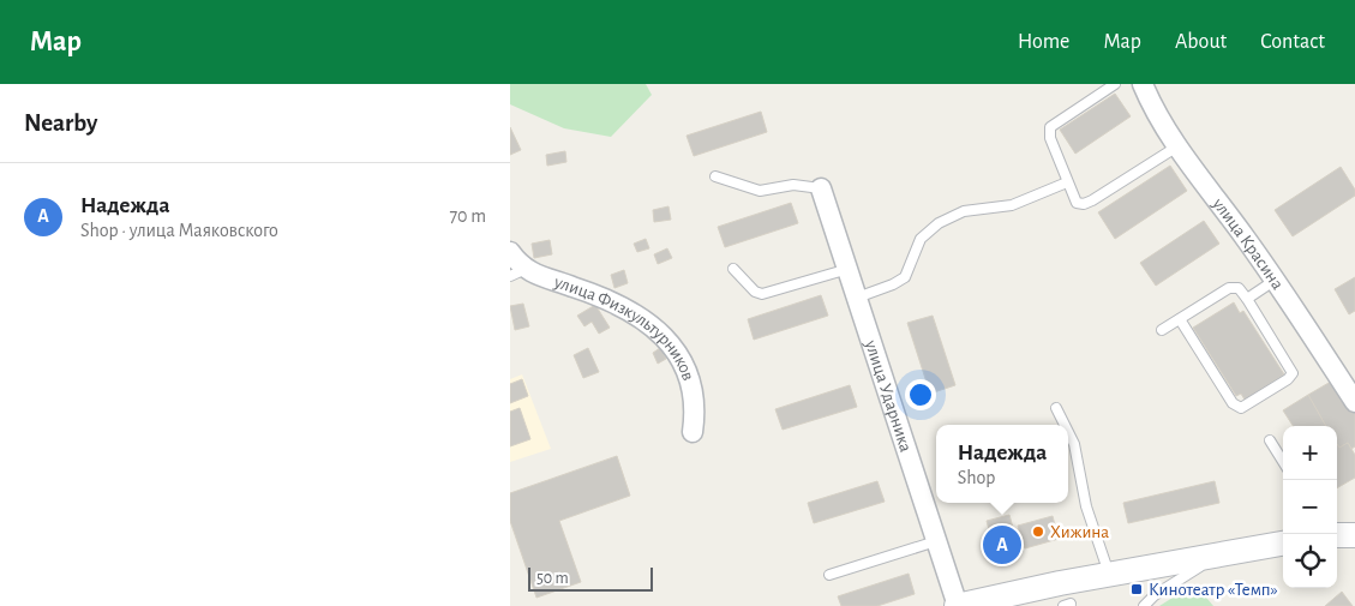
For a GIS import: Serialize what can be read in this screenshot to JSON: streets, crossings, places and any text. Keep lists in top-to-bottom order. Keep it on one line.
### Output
{"streets":{"street":["улица Красина","улица Физкультурников","улица Ударника"]},"places":{"other":["Хижина"],"transit":["Кинотеатр «Темп»"]},"scale_bar":"50 m","page":{"header":"Map","nav":["Home","Map","About","Contact"],"heading":"Nearby","list":[{"mark":"A","name":"Надежда","note":"Shop · улица Маяковского","value":"70 m"}],"popup":["Надежда","Shop"],"map_buttons":["+","−"],"pins":"A","scale":"50 m"}}
